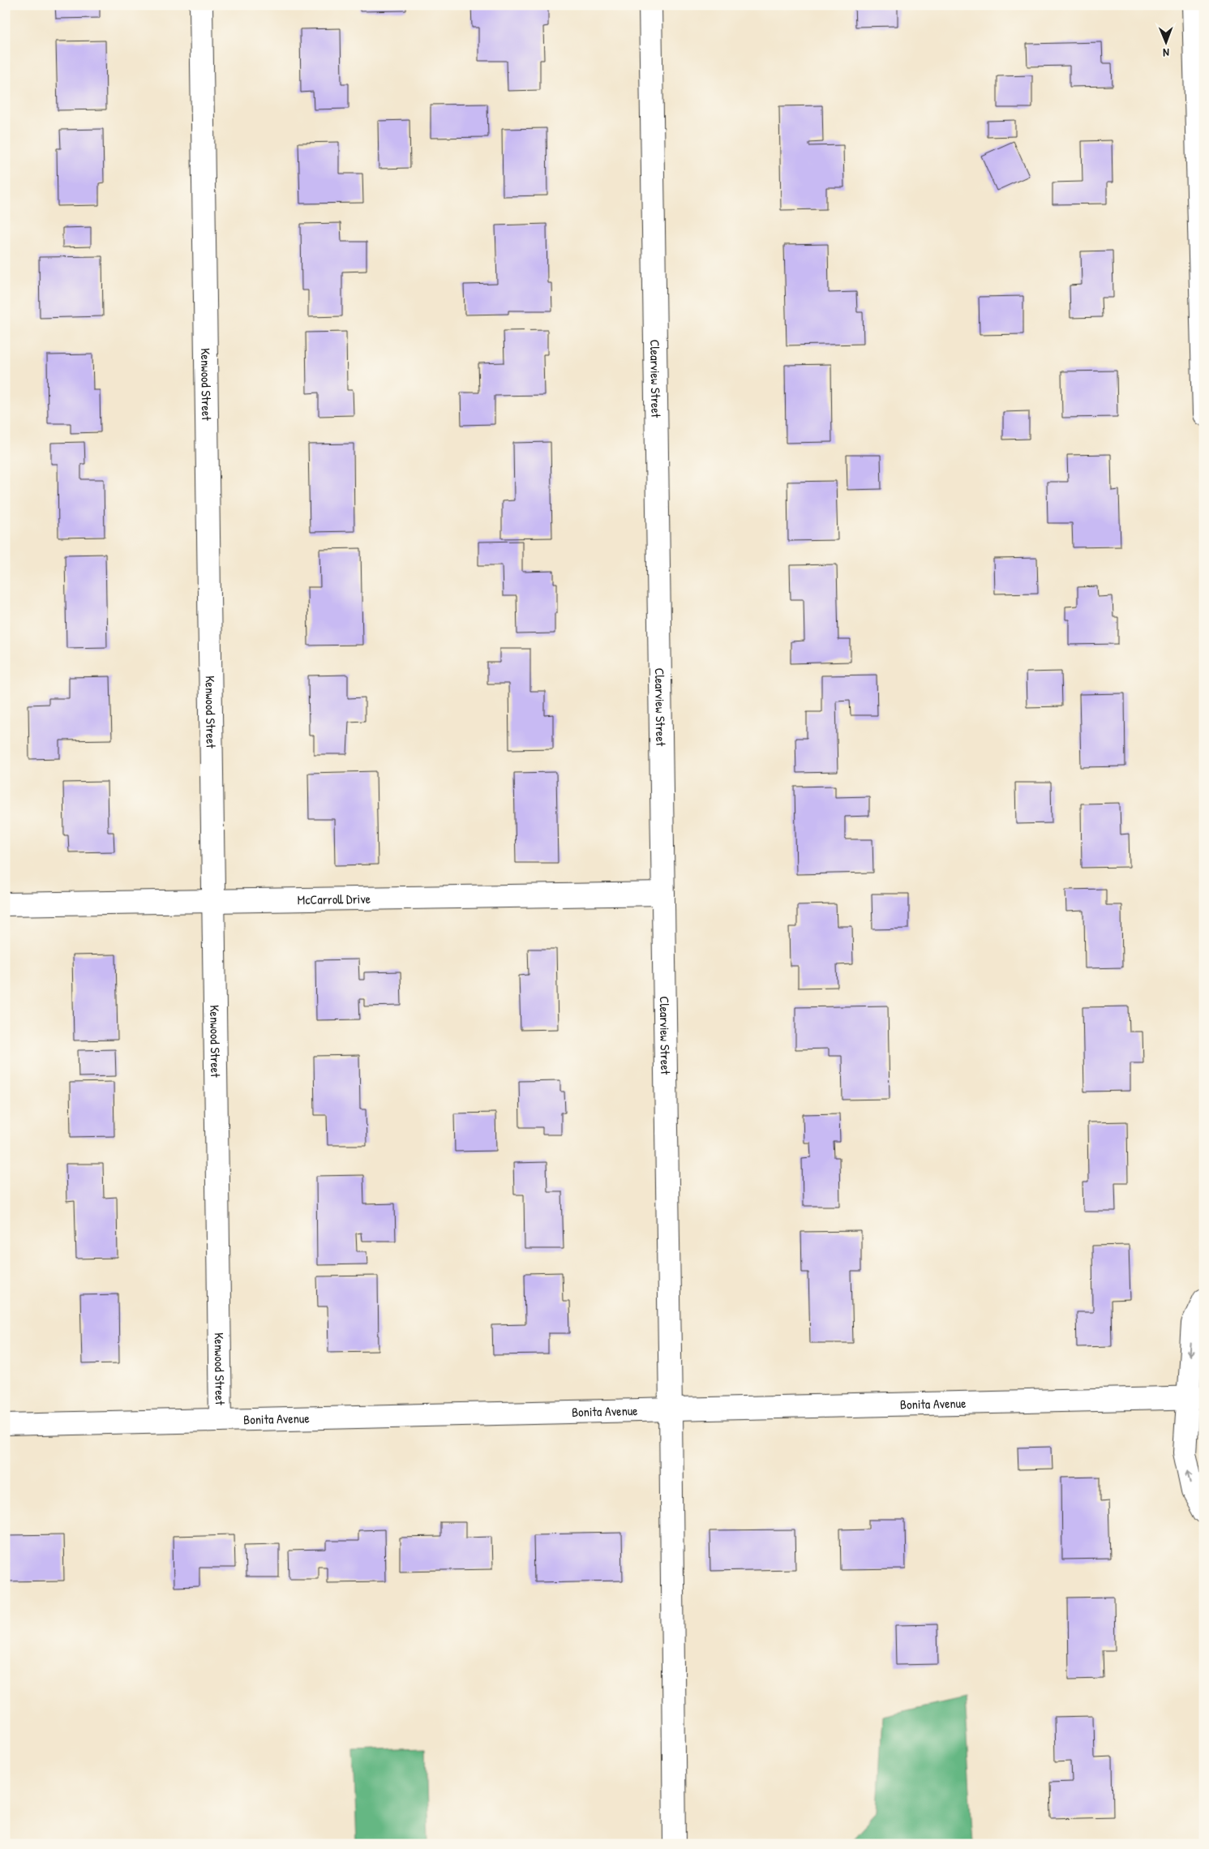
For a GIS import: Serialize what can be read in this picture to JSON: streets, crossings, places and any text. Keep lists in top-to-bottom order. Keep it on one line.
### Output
{"streets":{"street":["Clearview Street","Kenwood Street","McCarroll Drive","Bonita Avenue"]},"crossings":[["Clearview Street","McCarroll Drive"],["Clearview Street","Bonita Avenue"],["Kenwood Street","McCarroll Drive"],["Kenwood Street","Bonita Avenue"]],"north":"bottom"}
